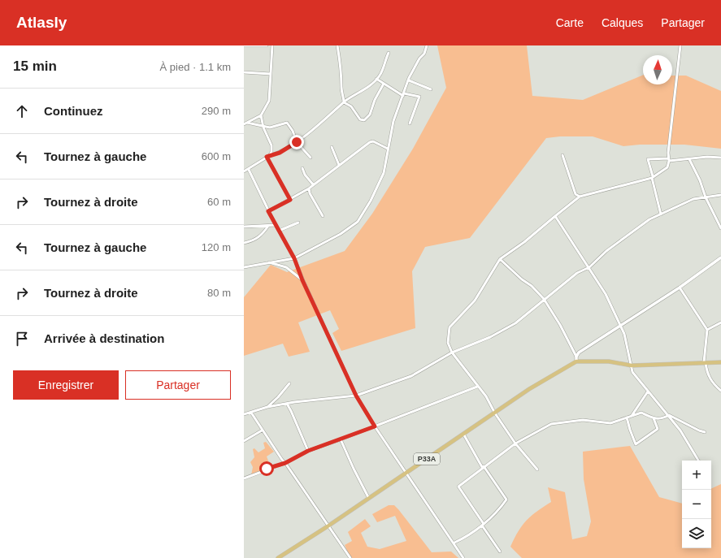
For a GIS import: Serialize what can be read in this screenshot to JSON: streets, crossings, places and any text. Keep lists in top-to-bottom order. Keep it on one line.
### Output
{"streets":{"main road":["P33A"]},"north":"top","page":{"header":"Atlasly","nav":["Carte","Calques","Partager"],"heading":["15 min","À pied · 1.1 km"],"list":[["Continuez","290 m"],["Tournez à gauche","600 m"],["Tournez à droite","60 m"],["Tournez à gauche","120 m"],["Tournez à droite","80 m"],"Arrivée à destination"],"buttons":["Enregistrer","Partager"],"map_buttons":["+","−"]}}
